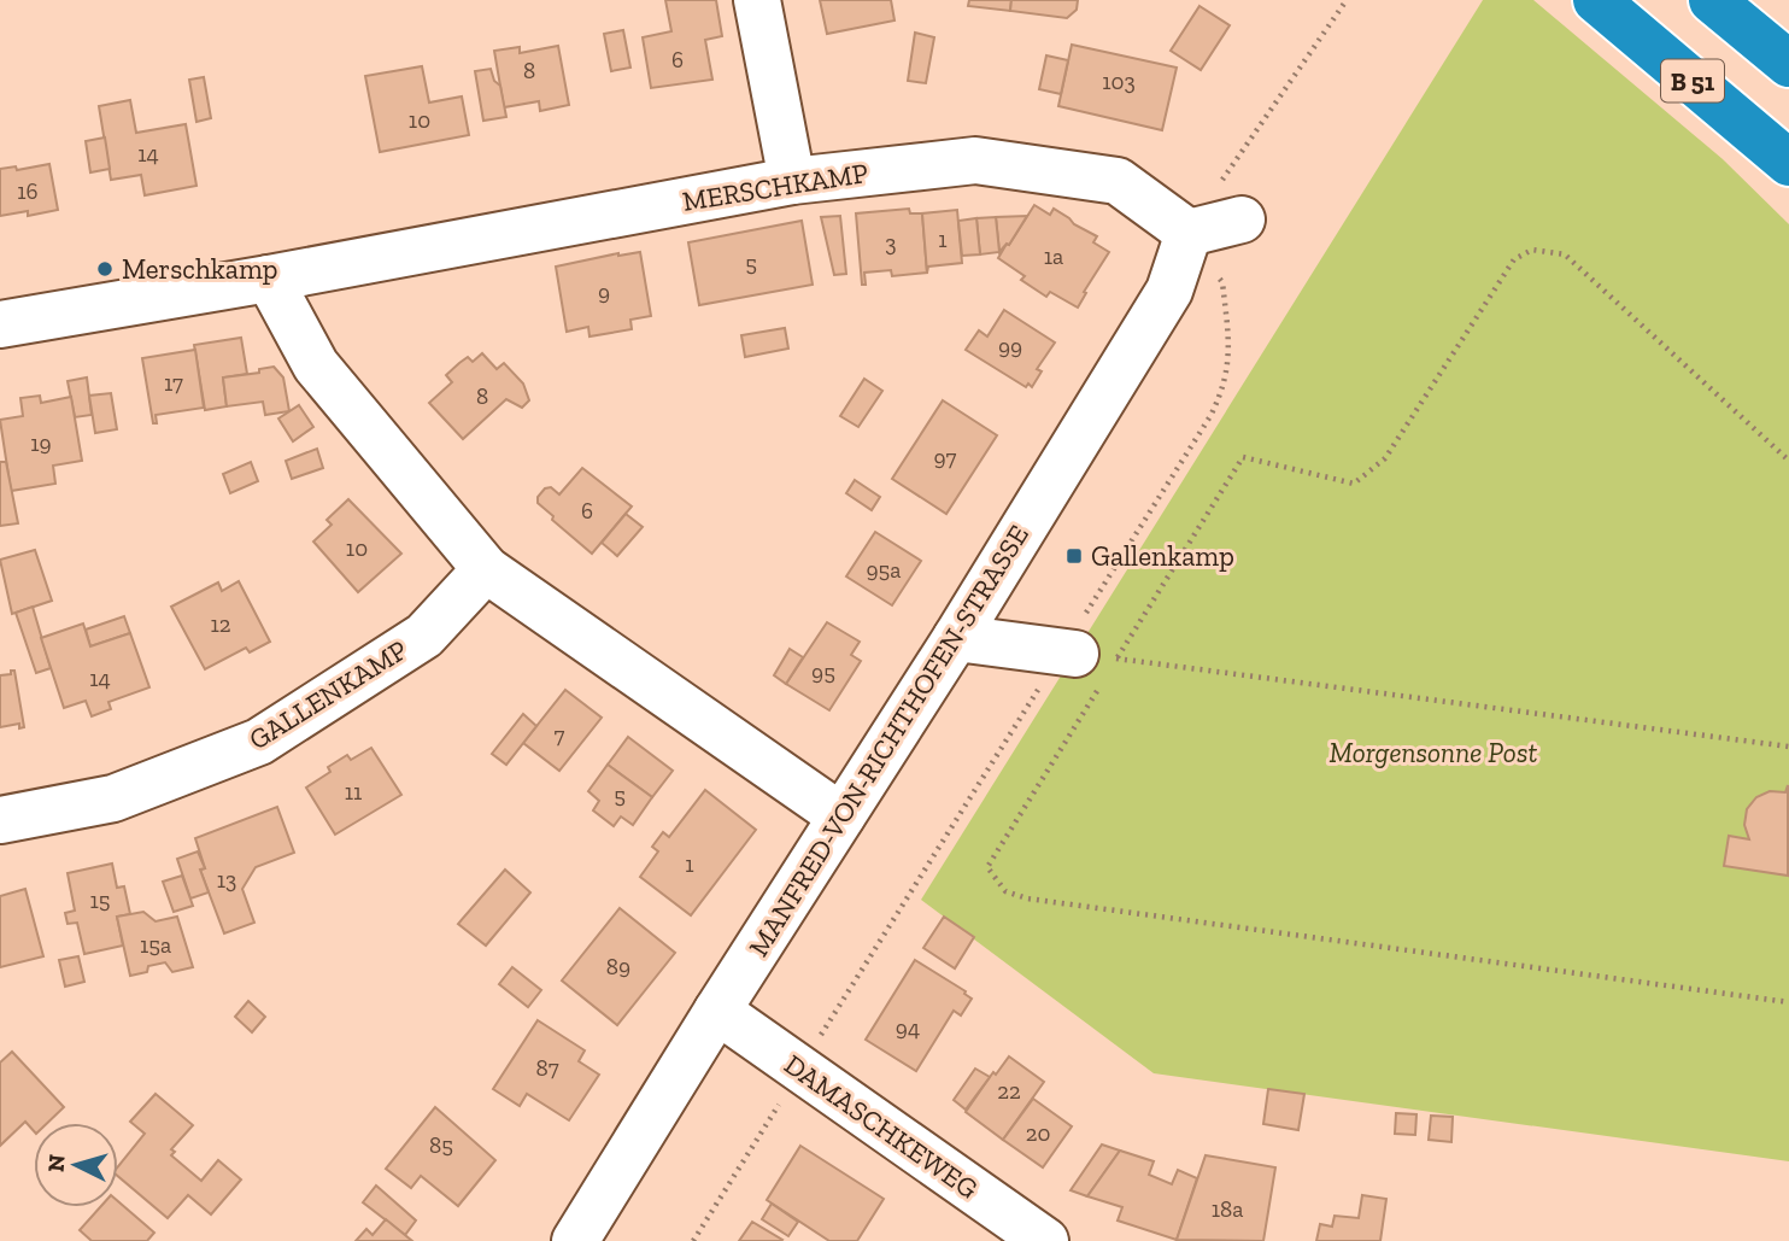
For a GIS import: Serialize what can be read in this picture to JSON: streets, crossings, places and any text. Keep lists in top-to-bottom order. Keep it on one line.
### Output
{"streets":{"highway":["B 51"],"street":["MERSCHKAMP","GALLENKAMP","MANFRED-VON-RICHTHOFEN-STRASSE","DAMASCHKEWEG"]},"crossings":[["MERSCHKAMP","MANFRED-VON-RICHTHOFEN-STRASSE"],["MANFRED-VON-RICHTHOFEN-STRASSE","DAMASCHKEWEG"]],"parks":["Morgensonne Post"],"places":{"other":["Merschkamp"],"transit":["Gallenkamp"]},"house_numbers":["6","8","103","10","14","16","1","3","1a","5","9","99","17","8","19","97","6","10","95a","12","95","14","7","11","5","1","13","15","15a","89","94","87","22","20","85","18a"],"north":"left"}
